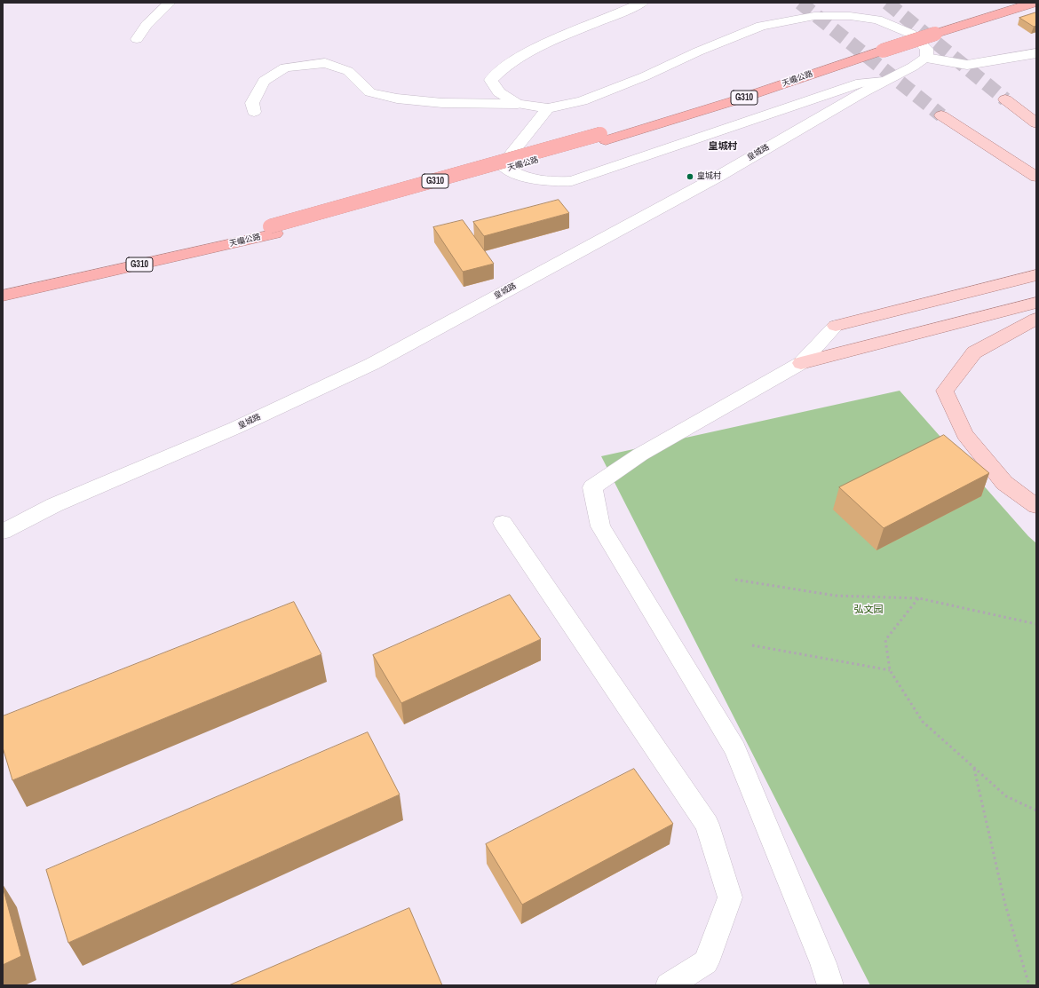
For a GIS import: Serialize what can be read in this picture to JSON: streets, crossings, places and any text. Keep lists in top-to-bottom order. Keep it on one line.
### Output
{"streets":{"highway":["天巉公路","G310"],"street":["皇城路"]},"districts":["皇城村"],"parks":["弘文园"],"places":["皇城村"]}
